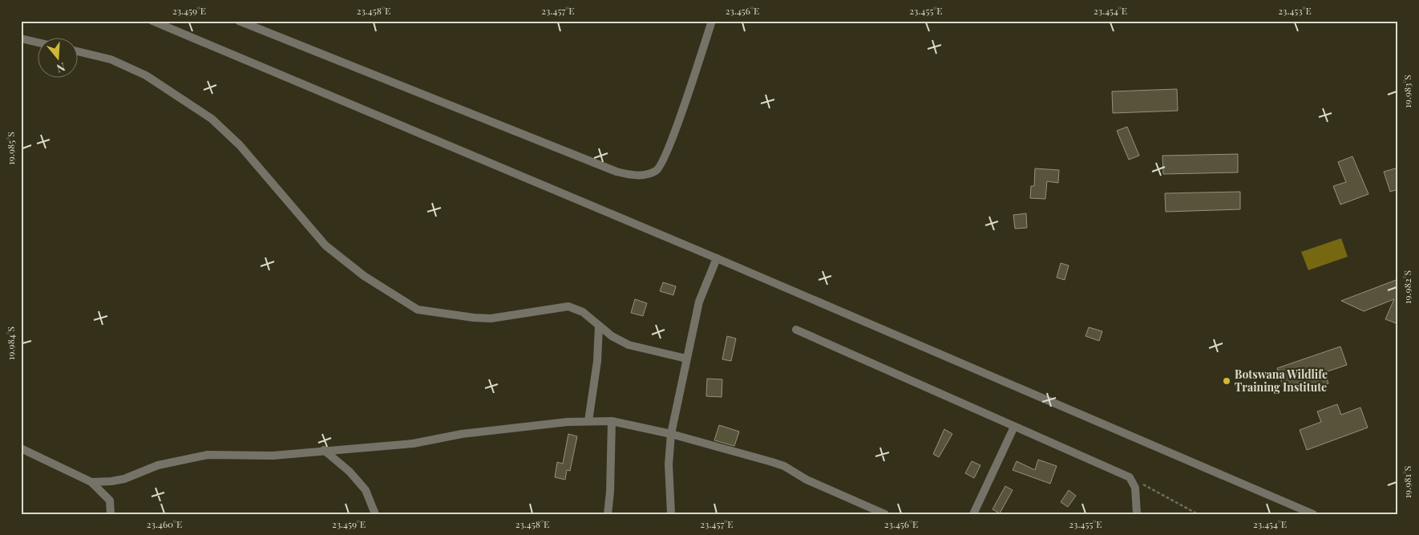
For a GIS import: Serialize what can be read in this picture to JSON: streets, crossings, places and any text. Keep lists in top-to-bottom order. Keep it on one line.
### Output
{"places":["Botswana Wildlife Training Institute"],"north":"bottom","coordinates":["23.459°E","23.458°E","23.457°E","23.456°E","23.455°E","23.454°E","23.453°E","19.983°S","19.985°S","19.982°S","19.984°S","19.981°S","23.460°E"]}
